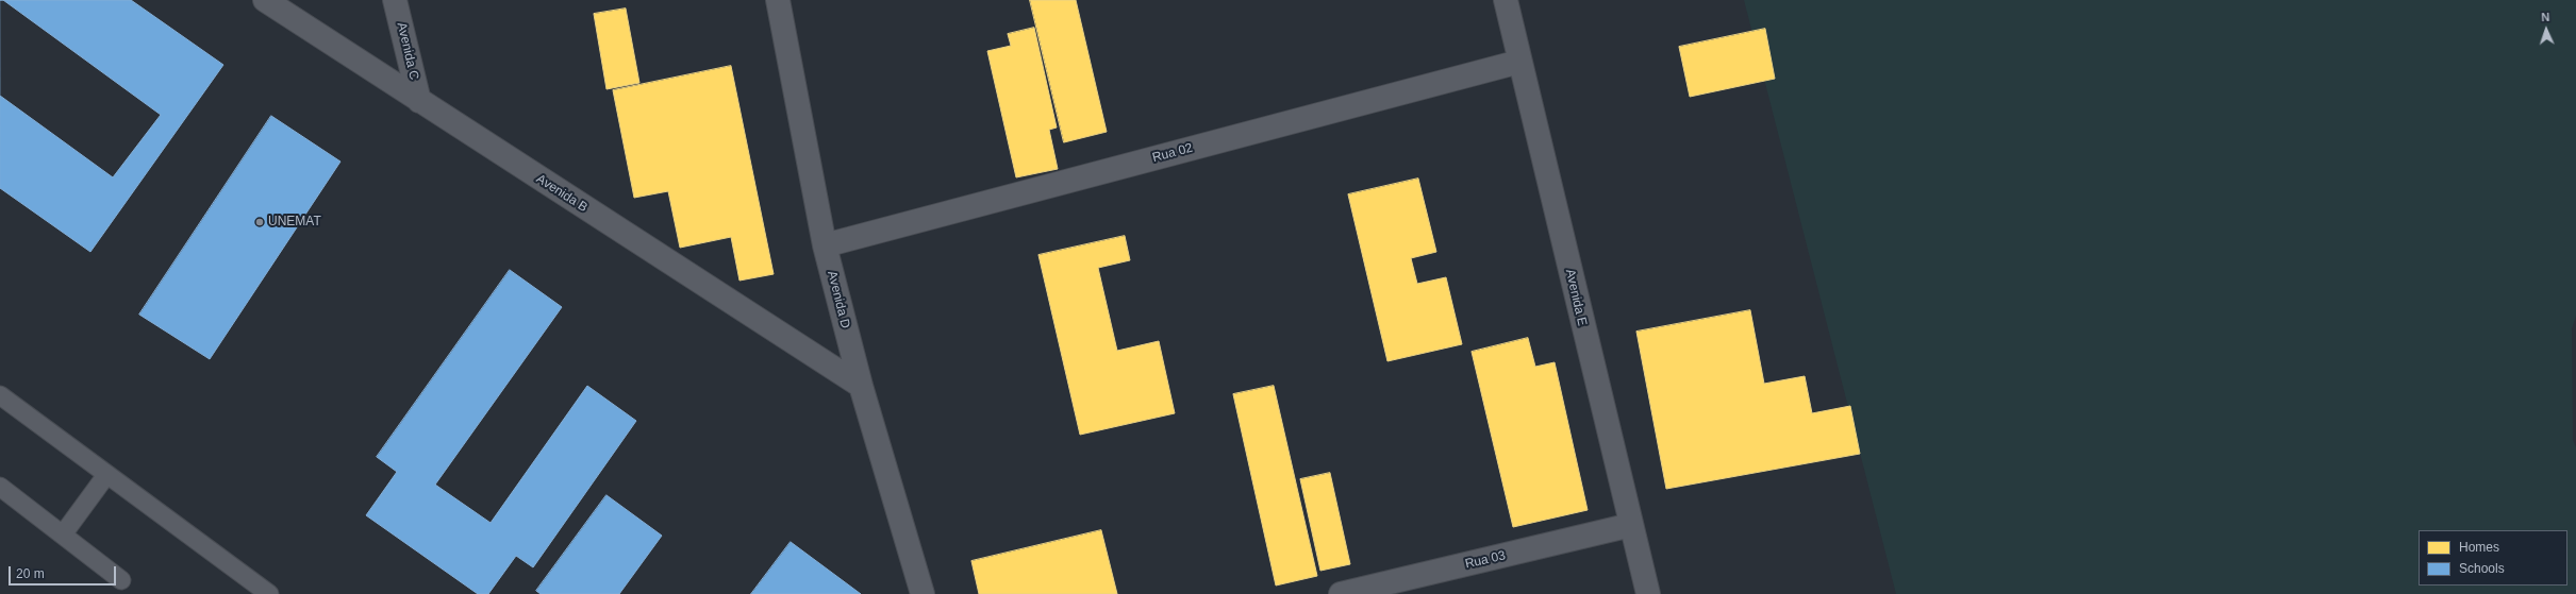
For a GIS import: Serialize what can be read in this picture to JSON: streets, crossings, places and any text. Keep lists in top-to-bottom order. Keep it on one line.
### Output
{"streets":{"street":["Avenida C","Rua 02","Avenida B","Avenida E","Avenida D","Rua 03"]},"crossings":[["Avenida C","Avenida B"],["Rua 02","Avenida E"],["Rua 02","Avenida D"],["Avenida B","Avenida D"],["Avenida E","Rua 03"]],"places":["UNEMAT"],"legend":["Homes","Schools"],"scale_bar":"20 m","north":"top"}
